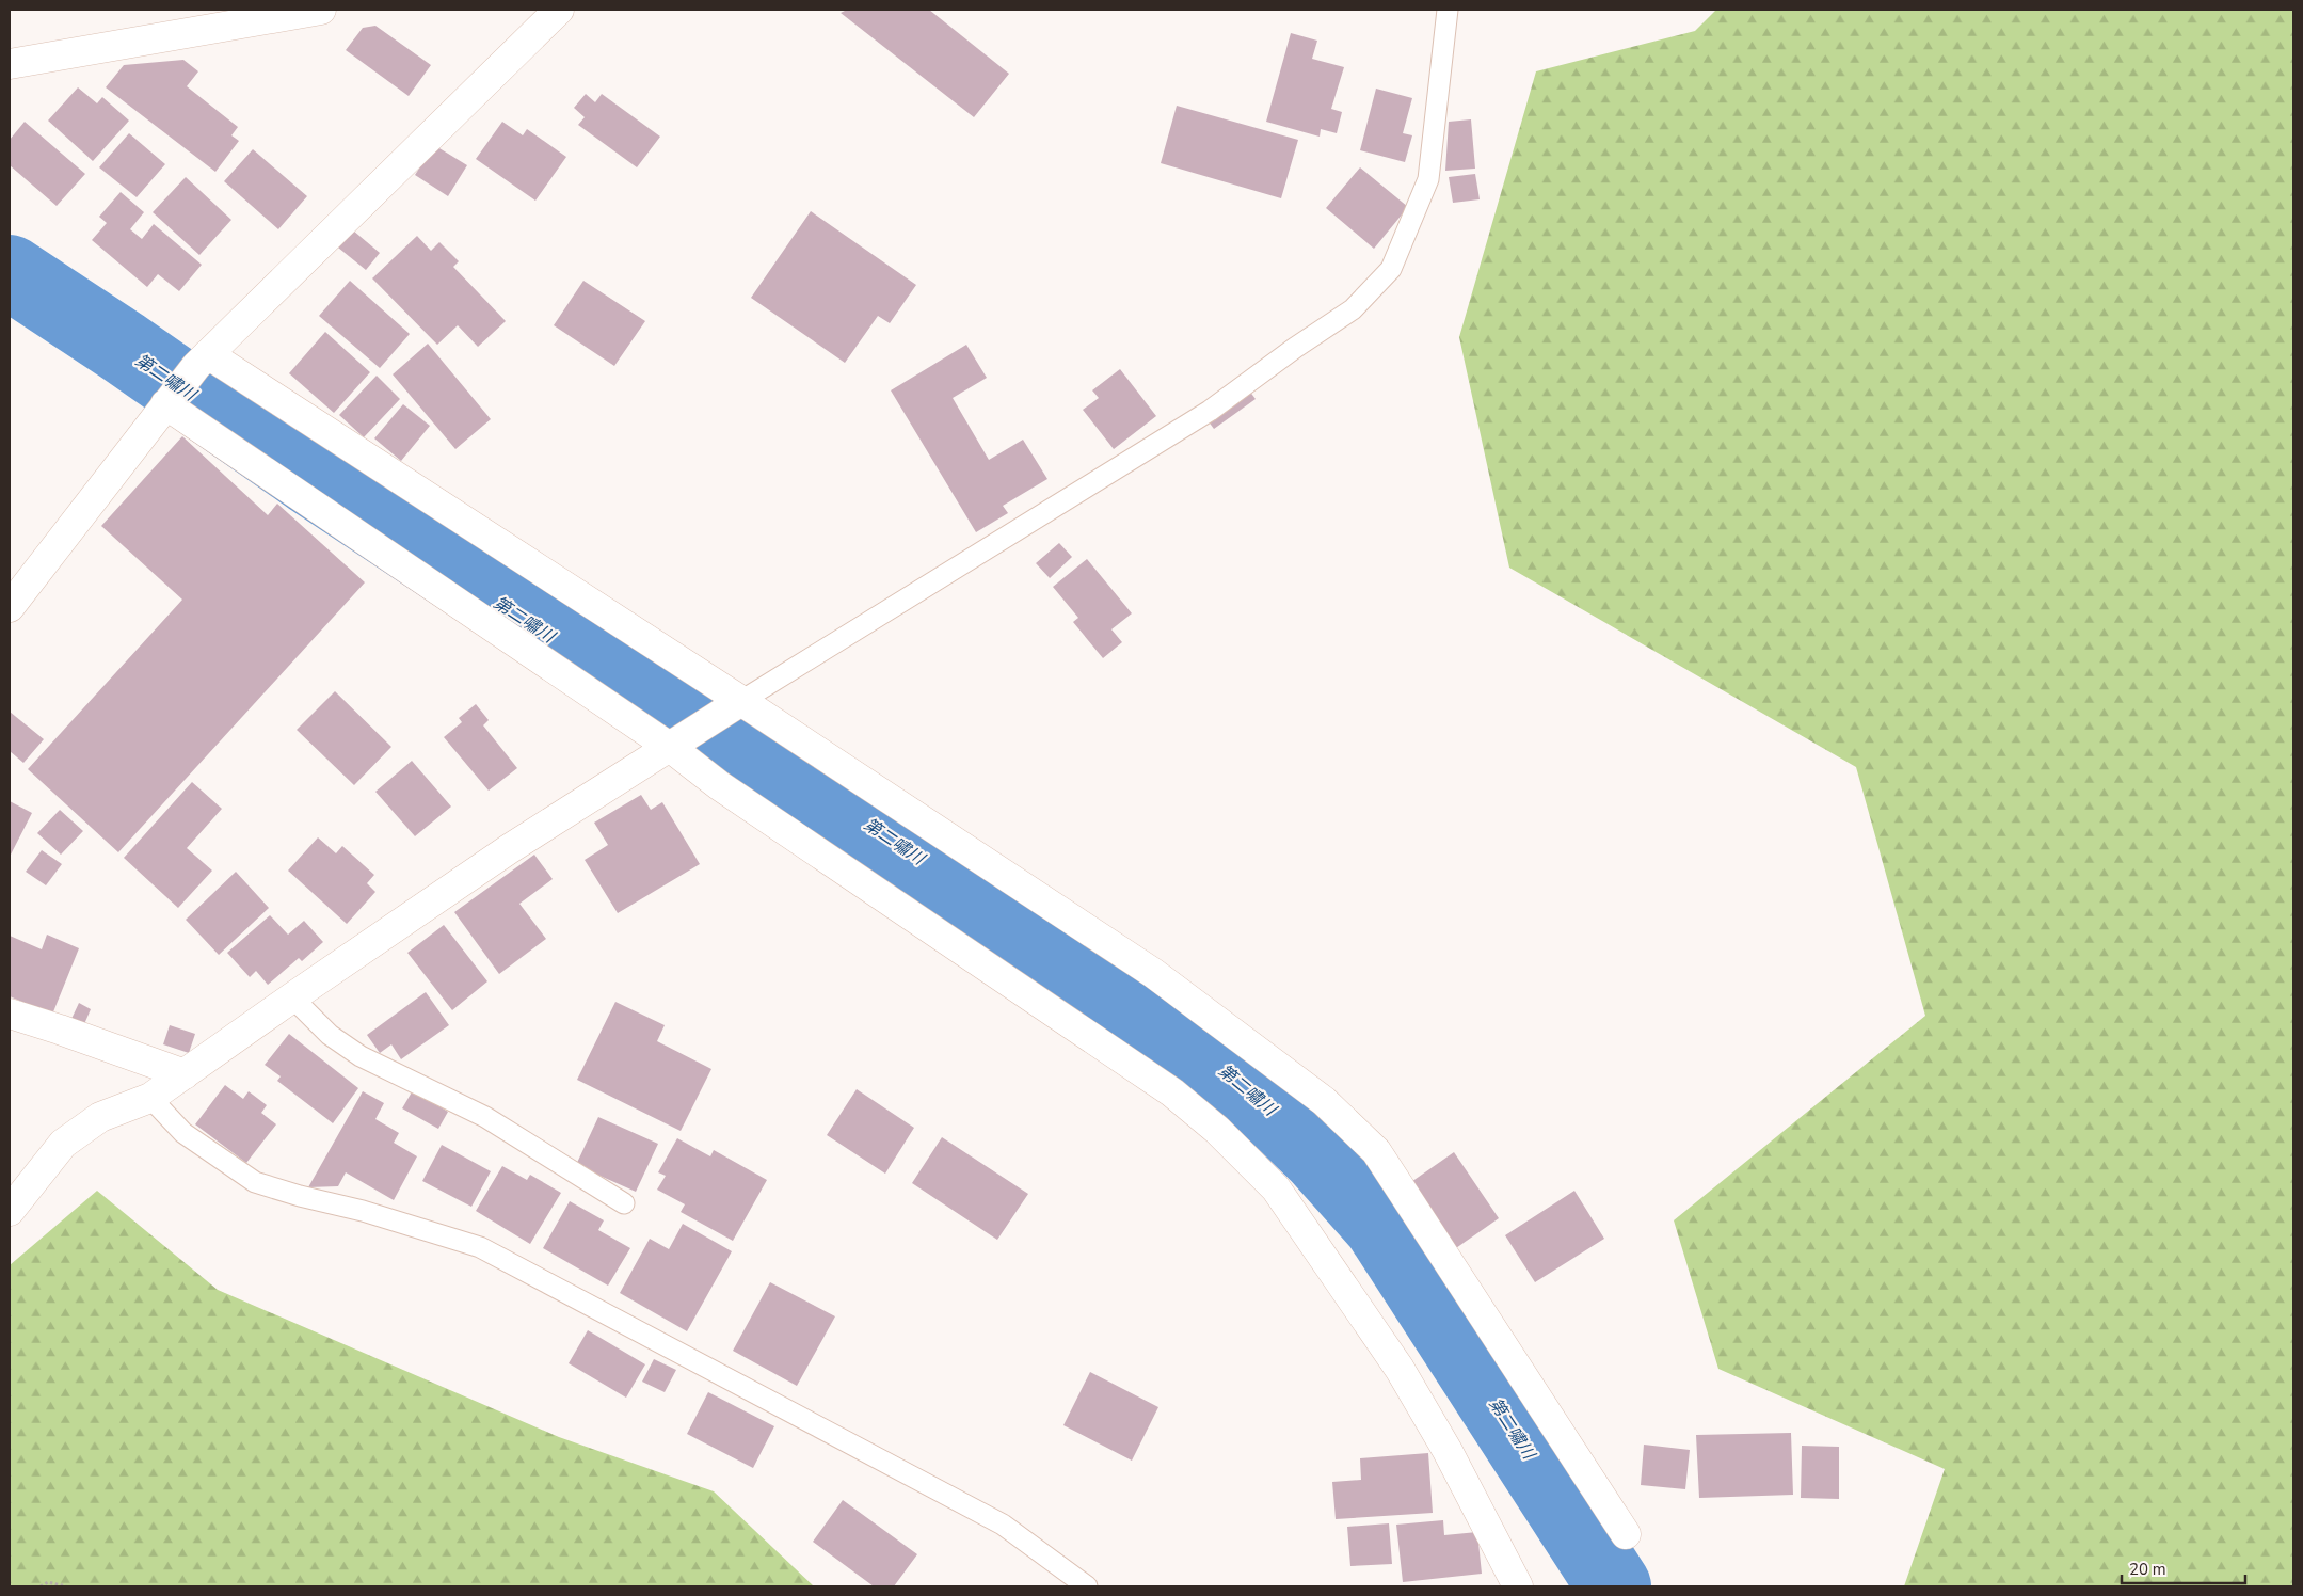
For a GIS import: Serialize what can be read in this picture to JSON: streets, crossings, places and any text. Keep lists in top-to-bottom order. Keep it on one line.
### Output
{"water":["第二嘯川"],"scale_bar":"20 m"}
